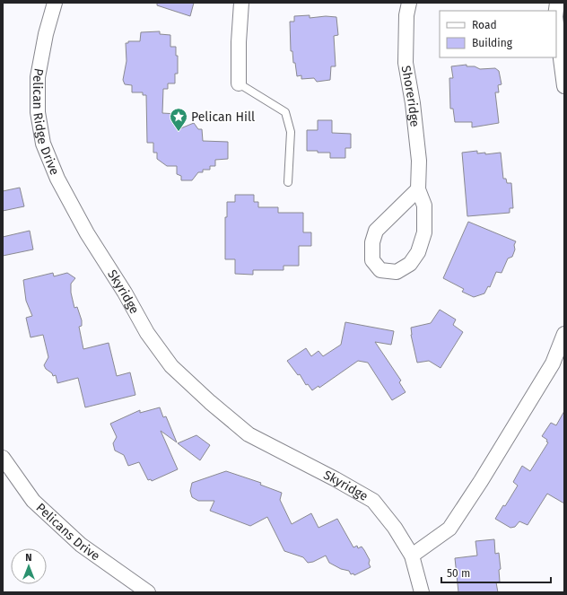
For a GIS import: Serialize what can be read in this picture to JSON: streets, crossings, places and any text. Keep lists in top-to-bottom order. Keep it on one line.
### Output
{"streets":{"street":["Shoreridge","Pelican Ridge Drive","Skyridge","Pelicans Drive"]},"crossings":[["Pelican Ridge Drive","Skyridge"]],"places":{"place":["Pelican Hill"]},"legend":["Road","Building"],"scale_bar":"50 m","north":"top"}
